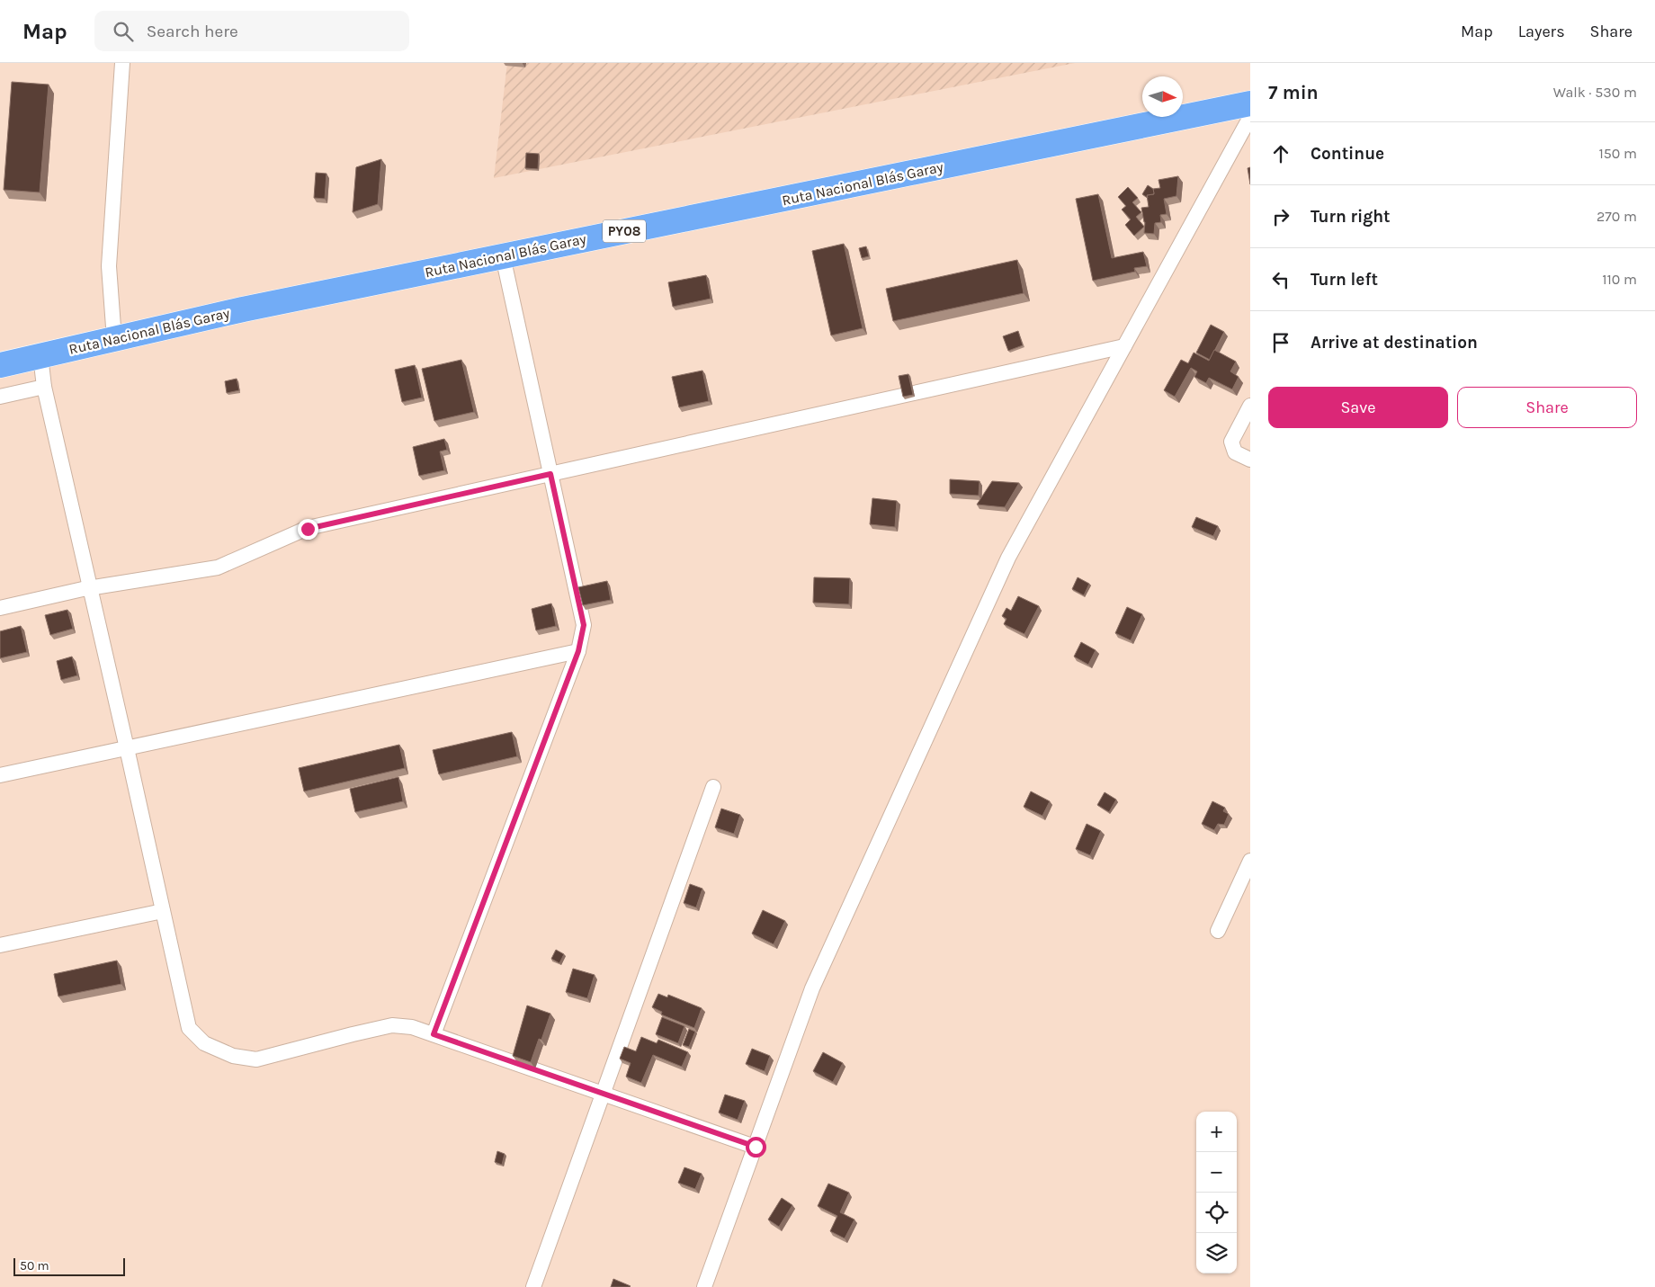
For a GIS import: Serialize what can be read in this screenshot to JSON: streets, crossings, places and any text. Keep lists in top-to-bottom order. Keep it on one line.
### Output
{"streets":{"highway":["Ruta Nacional Blás Garay","PY08"]},"scale_bar":"50 m","north":"right","page":{"header":"Map","search":"Search here","nav":["Map","Layers","Share"],"heading":["7 min","Walk · 530 m"],"list":[["Continue","150 m"],["Turn right","270 m"],["Turn left","110 m"],"Arrive at destination"],"buttons":["Save","Share"],"map_buttons":["+","−"],"scale":"50 m"}}
